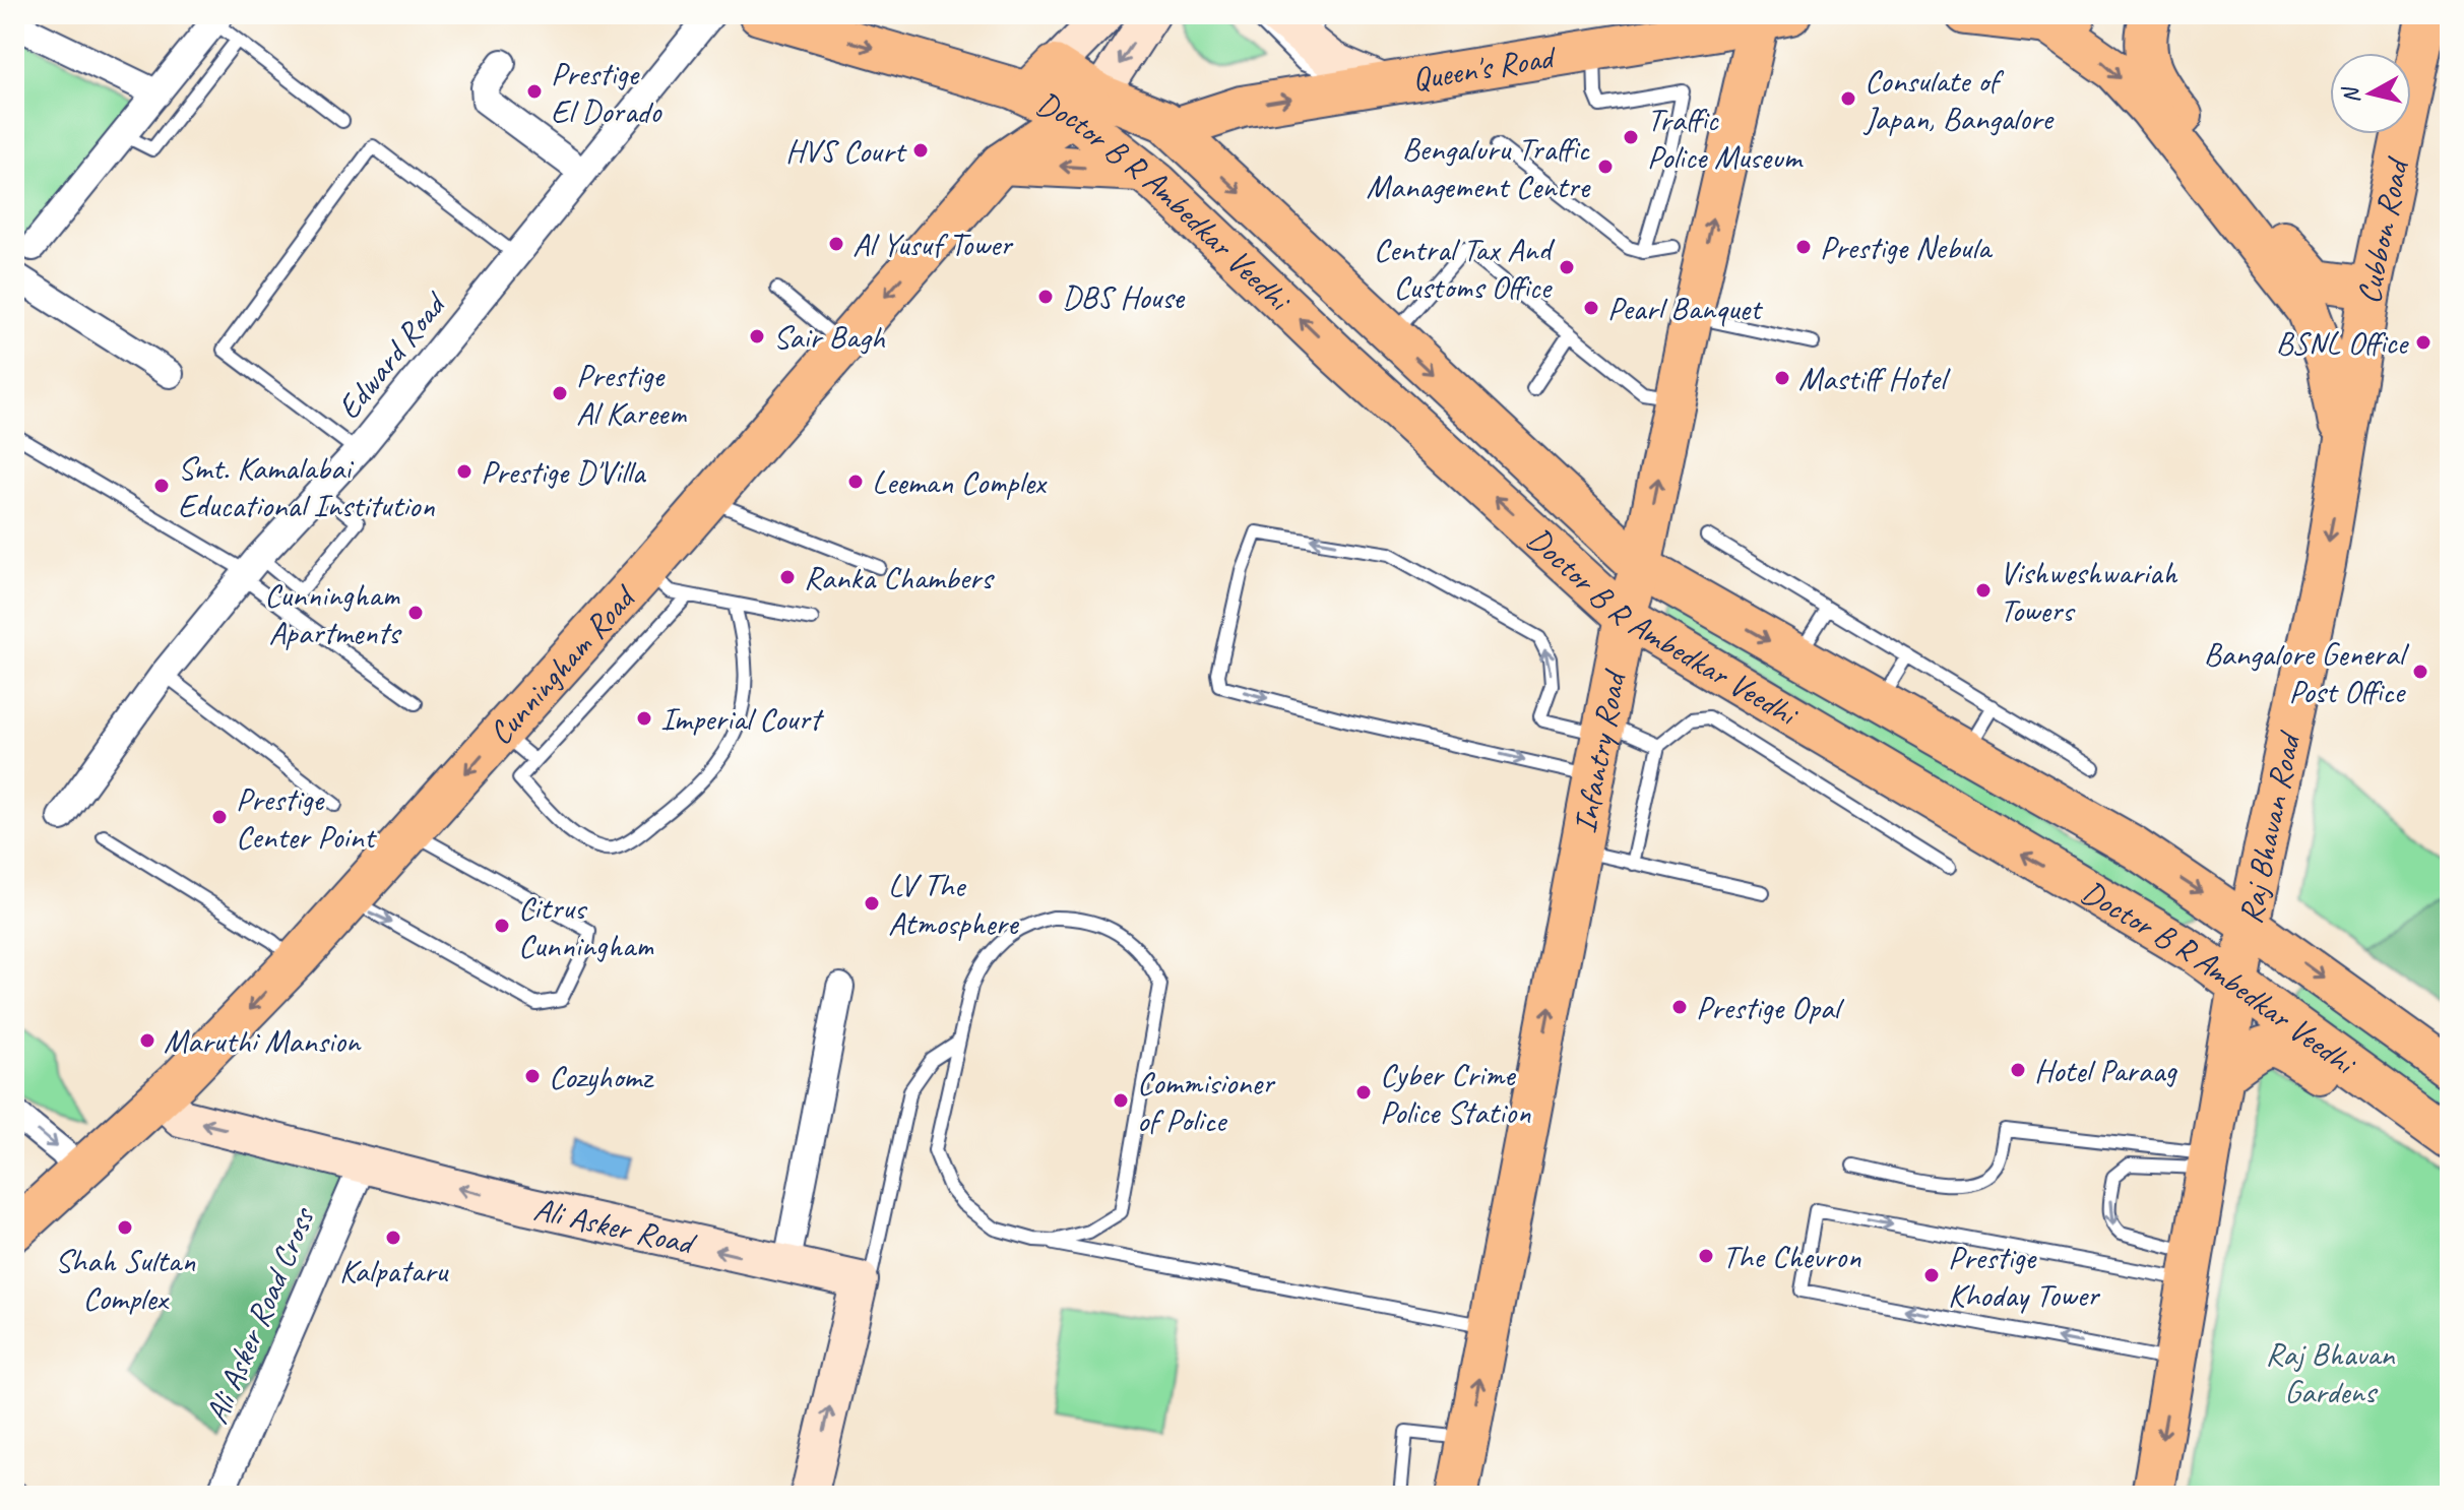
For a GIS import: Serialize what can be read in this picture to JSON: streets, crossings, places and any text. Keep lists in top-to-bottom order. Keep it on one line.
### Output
{"streets":{"main road":["Queen's Road","Doctor B R Ambedkar Veedhi","Cubbon Road","Cunningham Road","Infantry Road","Raj Bhavan Road"],"street":["Edward Road","Ali Asker Road","Ali Asker Road Cross"]},"crossings":[["Queen's Road","Doctor B R Ambedkar Veedhi"],["Queen's Road","Infantry Road"],["Doctor B R Ambedkar Veedhi","Cunningham Road"],["Doctor B R Ambedkar Veedhi","Infantry Road"],["Doctor B R Ambedkar Veedhi","Raj Bhavan Road"],["Cubbon Road","Raj Bhavan Road"],["Cunningham Road","Ali Asker Road"],["Ali Asker Road","Ali Asker Road Cross"]],"one_way":["Cunningham Road","Infantry Road","Raj Bhavan Road","Ali Asker Road"],"parks":["Raj Bhavan Gardens"],"places":["Prestige El Dorado","Consulate of Japan, Bangalore","Traffic Police Museum","HVS Court","Bengaluru Traffic Management Centre","Al Yusuf Tower","Prestige Nebula","Central Tax And Customs Office","DBS House","Pearl Banquet","Sair Bagh","BSNL Office","Mastiff Hotel","Prestige Al Kareem","Prestige D'Villa","Leeman Complex","Smt. Kamalabai Educational Institution","Ranka Chambers","Vishweshwariah Towers","Cunningham Apartments","Bangalore General Post Office","Imperial Court","Prestige Center Point","LV The Atmosphere","Citrus Cunningham","Prestige Opal","Maruthi Mansion","Hotel Paraag","Cozyhomz","Cyber Crime Police Station","Commisioner of Police","Shah Sultan Complex","Kalpataru","The Chevron","Prestige Khoday Tower"],"north":"left"}
